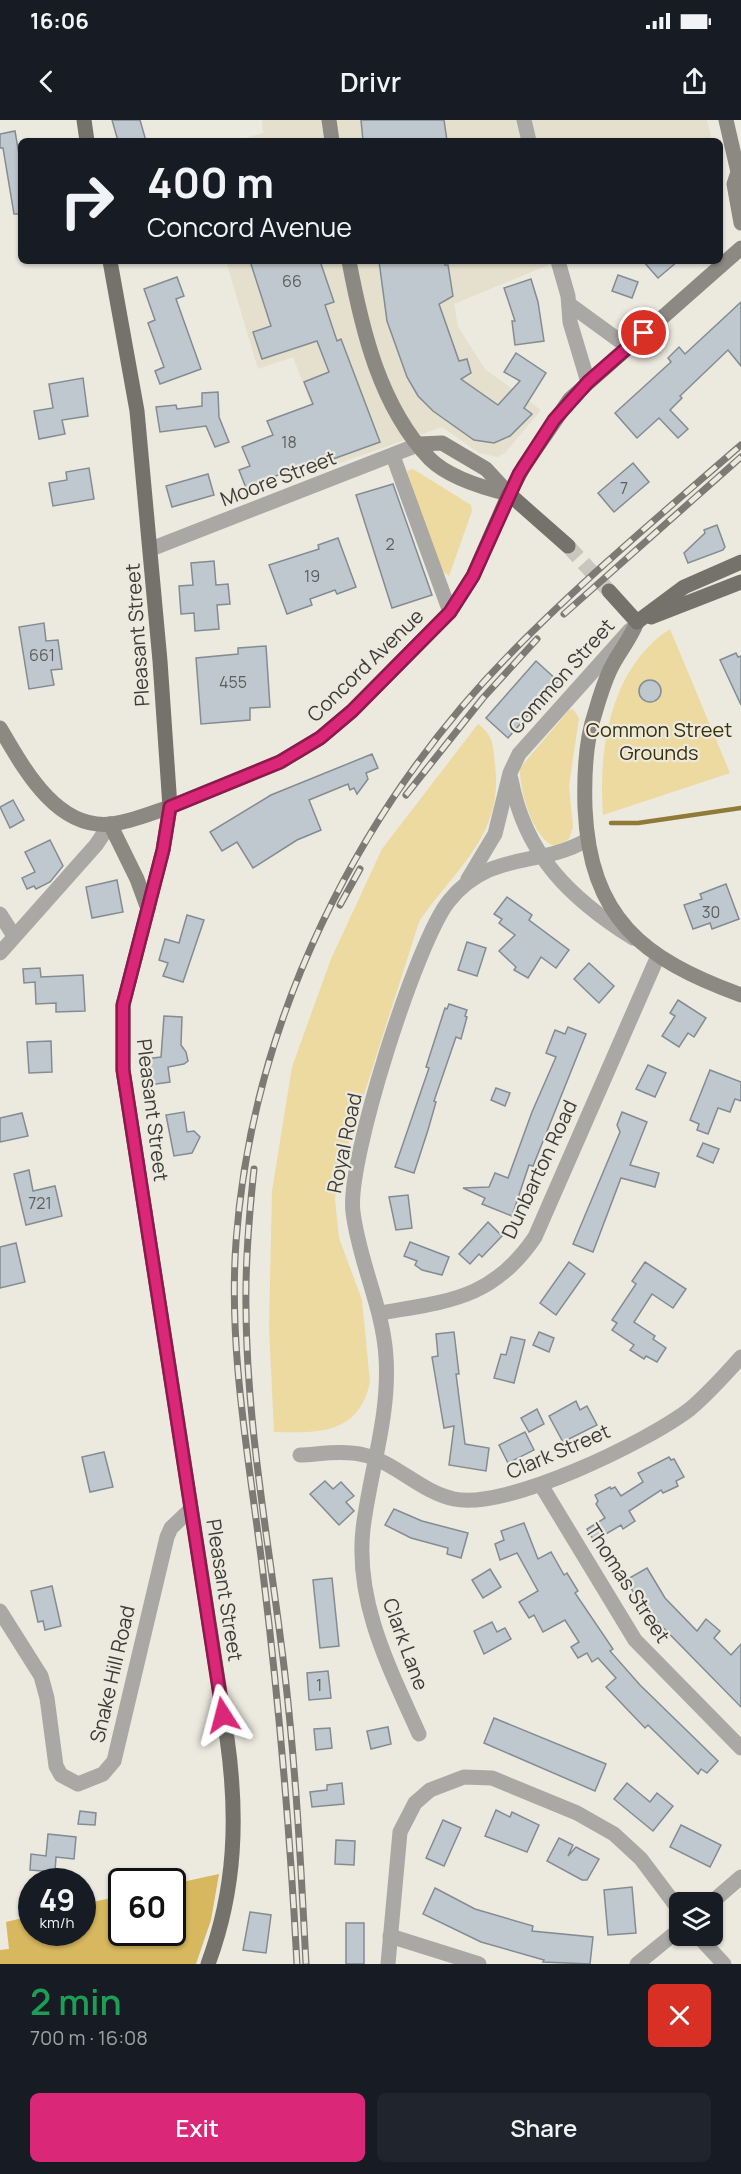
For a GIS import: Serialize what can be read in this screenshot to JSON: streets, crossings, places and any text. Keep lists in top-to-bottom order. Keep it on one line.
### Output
{"streets":{"main road":["Pleasant Street","Concord Avenue","Common Street"],"street":["Moore Street","Royal Road","Dunbarton Road","Clark Street","Thomas Street","Clark Lane","Snake Hill Road"]},"crossings":[["Moore Street","Pleasant Street"],["Pleasant Street","Concord Avenue"],["Pleasant Street","Snake Hill Road"],["Common Street","Royal Road"],["Common Street","Dunbarton Road"],["Royal Road","Dunbarton Road"],["Royal Road","Clark Street"],["Royal Road","Clark Lane"],["Clark Street","Thomas Street"],["Clark Street","Clark Lane"]],"parks":["Common Street Grounds"],"house_numbers":["66","18","7","2","19","661","455","30","721","1"],"page":{"status":"16:06","header":"Drivr","turn":["400 m","Concord Avenue"],"speed":"49 km/h","limit":"60","heading":["2 min","700 m · 16:08"],"buttons":["Exit","Share"]}}
